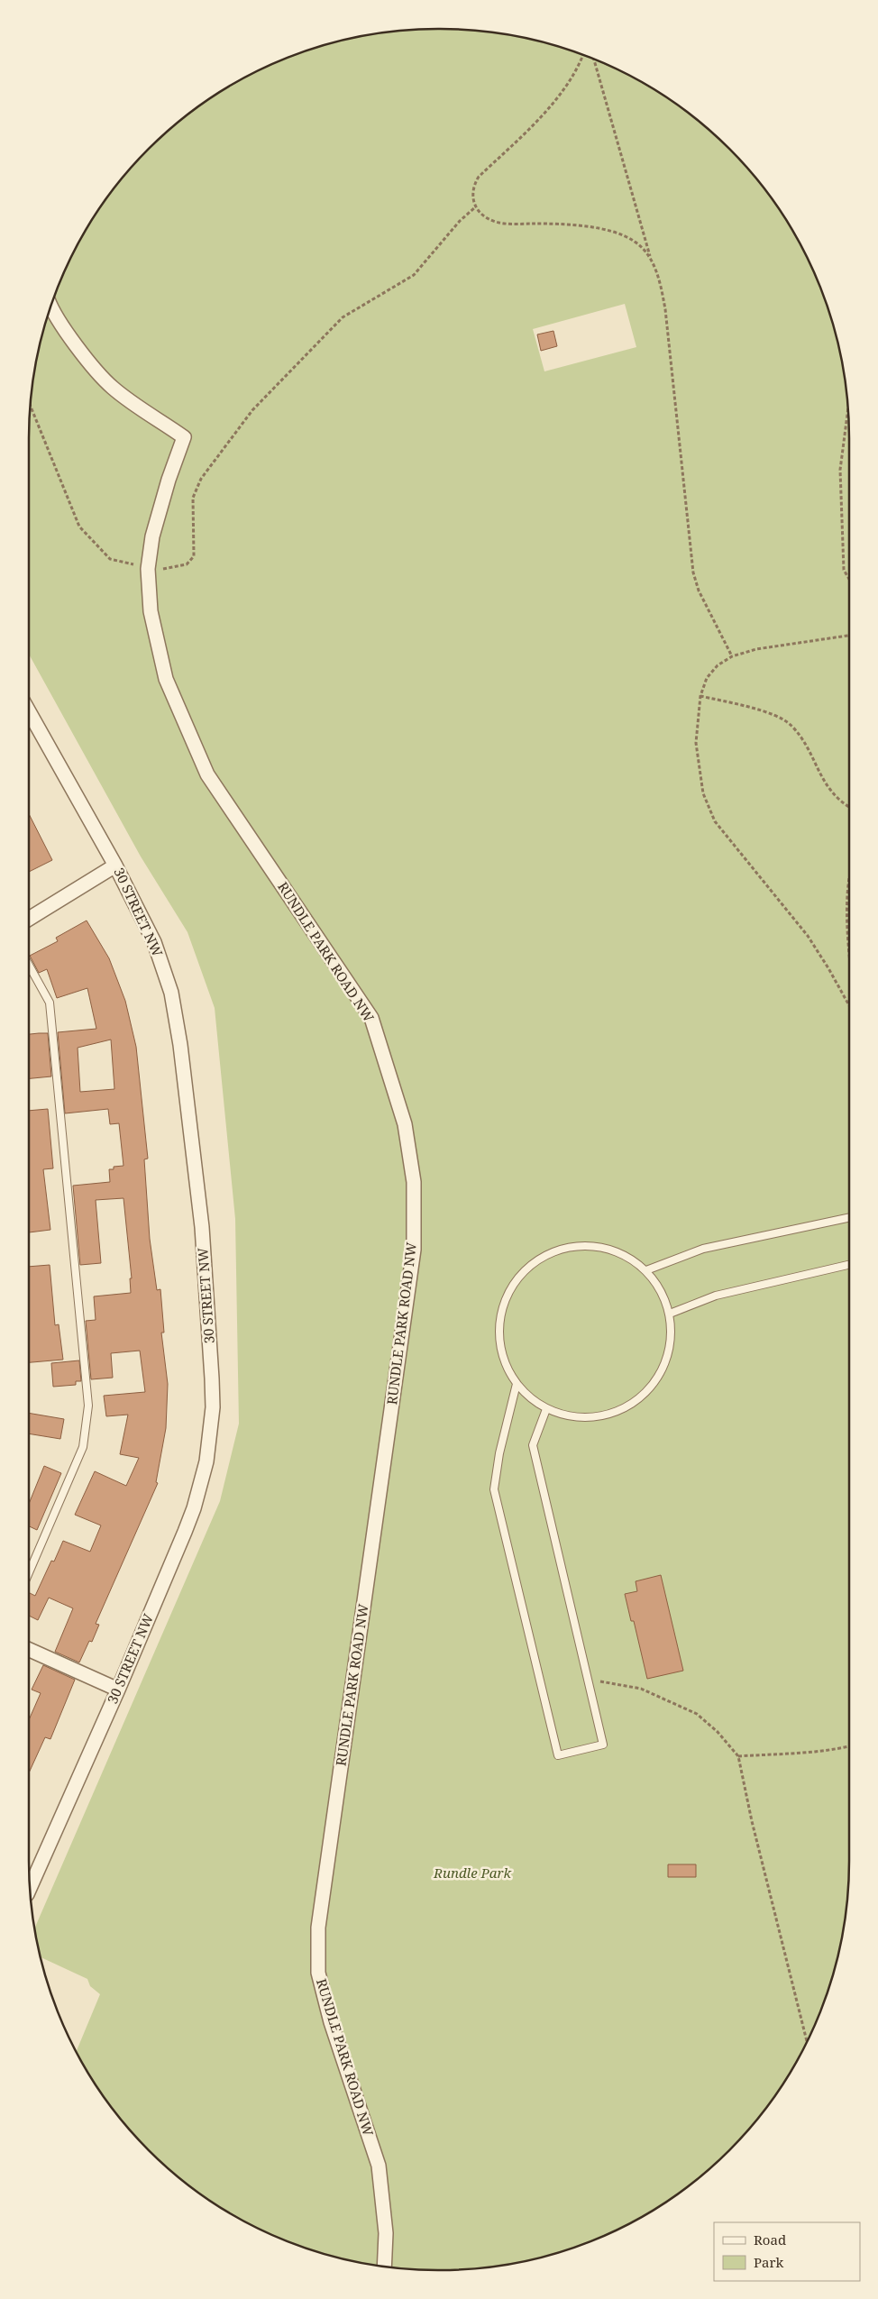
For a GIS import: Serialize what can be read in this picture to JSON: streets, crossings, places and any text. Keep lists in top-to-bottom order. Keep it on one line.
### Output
{"streets":{"street":["30 STREET NW","RUNDLE PARK ROAD NW"]},"parks":["Rundle Park"],"legend":["Road","Park"]}
